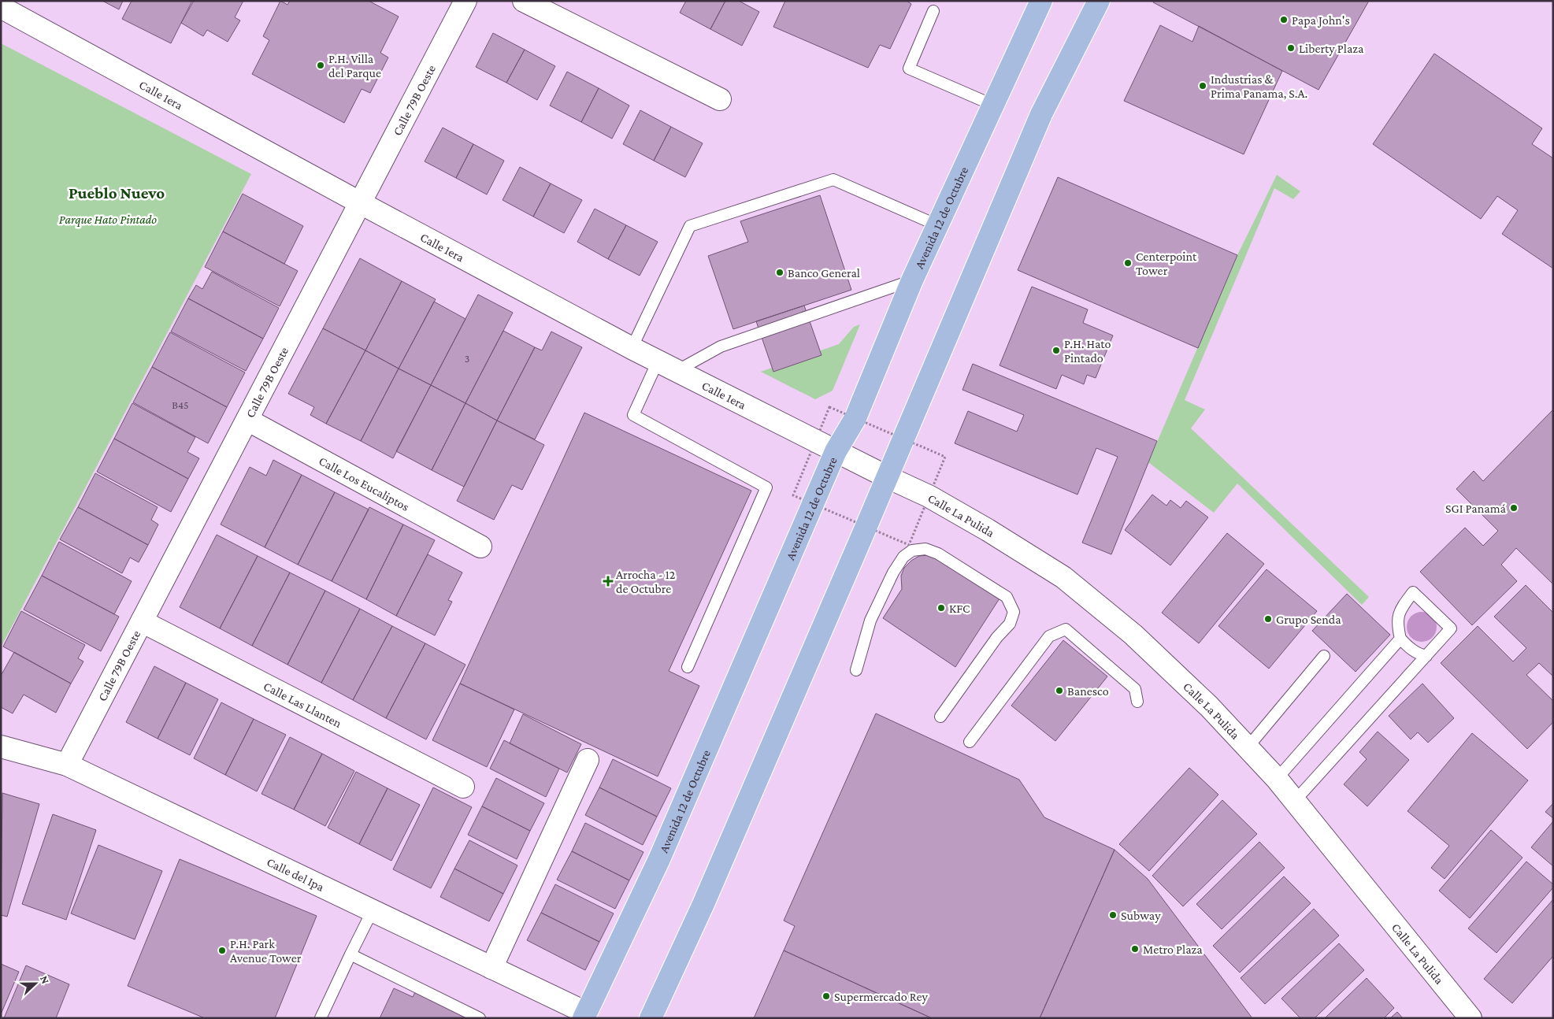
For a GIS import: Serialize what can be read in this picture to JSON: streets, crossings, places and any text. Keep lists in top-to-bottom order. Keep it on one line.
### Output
{"streets":{"main road":["Avenida 12 de Octubre"],"street":["Calle 1era","Calle 79B Oeste","Calle Los Eucaliptos","Calle La Pulida","Calle Las Llanten","Calle del Ipa"]},"crossings":[["Calle 1era","Calle 79B Oeste"],["Calle 1era","Avenida 12 de Octubre"],["Calle 1era","Calle La Pulida"],["Calle 79B Oeste","Calle Los Eucaliptos"],["Calle 79B Oeste","Calle Las Llanten"],["Calle 79B Oeste","Calle del Ipa"],["Avenida 12 de Octubre","Calle del Ipa"]],"districts":["Pueblo Nuevo"],"parks":["Parque Hato Pintado"],"places":{"other":["Papa John's","Liberty Plaza","P.H. Villa del Parque","Industrias & Prima Panama, S.A.","Centerpoint Tower","Banco General","P.H. Hato Pintado","SGI Panamá","KFC","Grupo Senda","Banesco","Subway","Metro Plaza","P.H. Park Avenue Tower","Supermercado Rey"],"health":["Arrocha - 12 de Octubre"]},"house_numbers":["3","B45"],"north":"right"}
